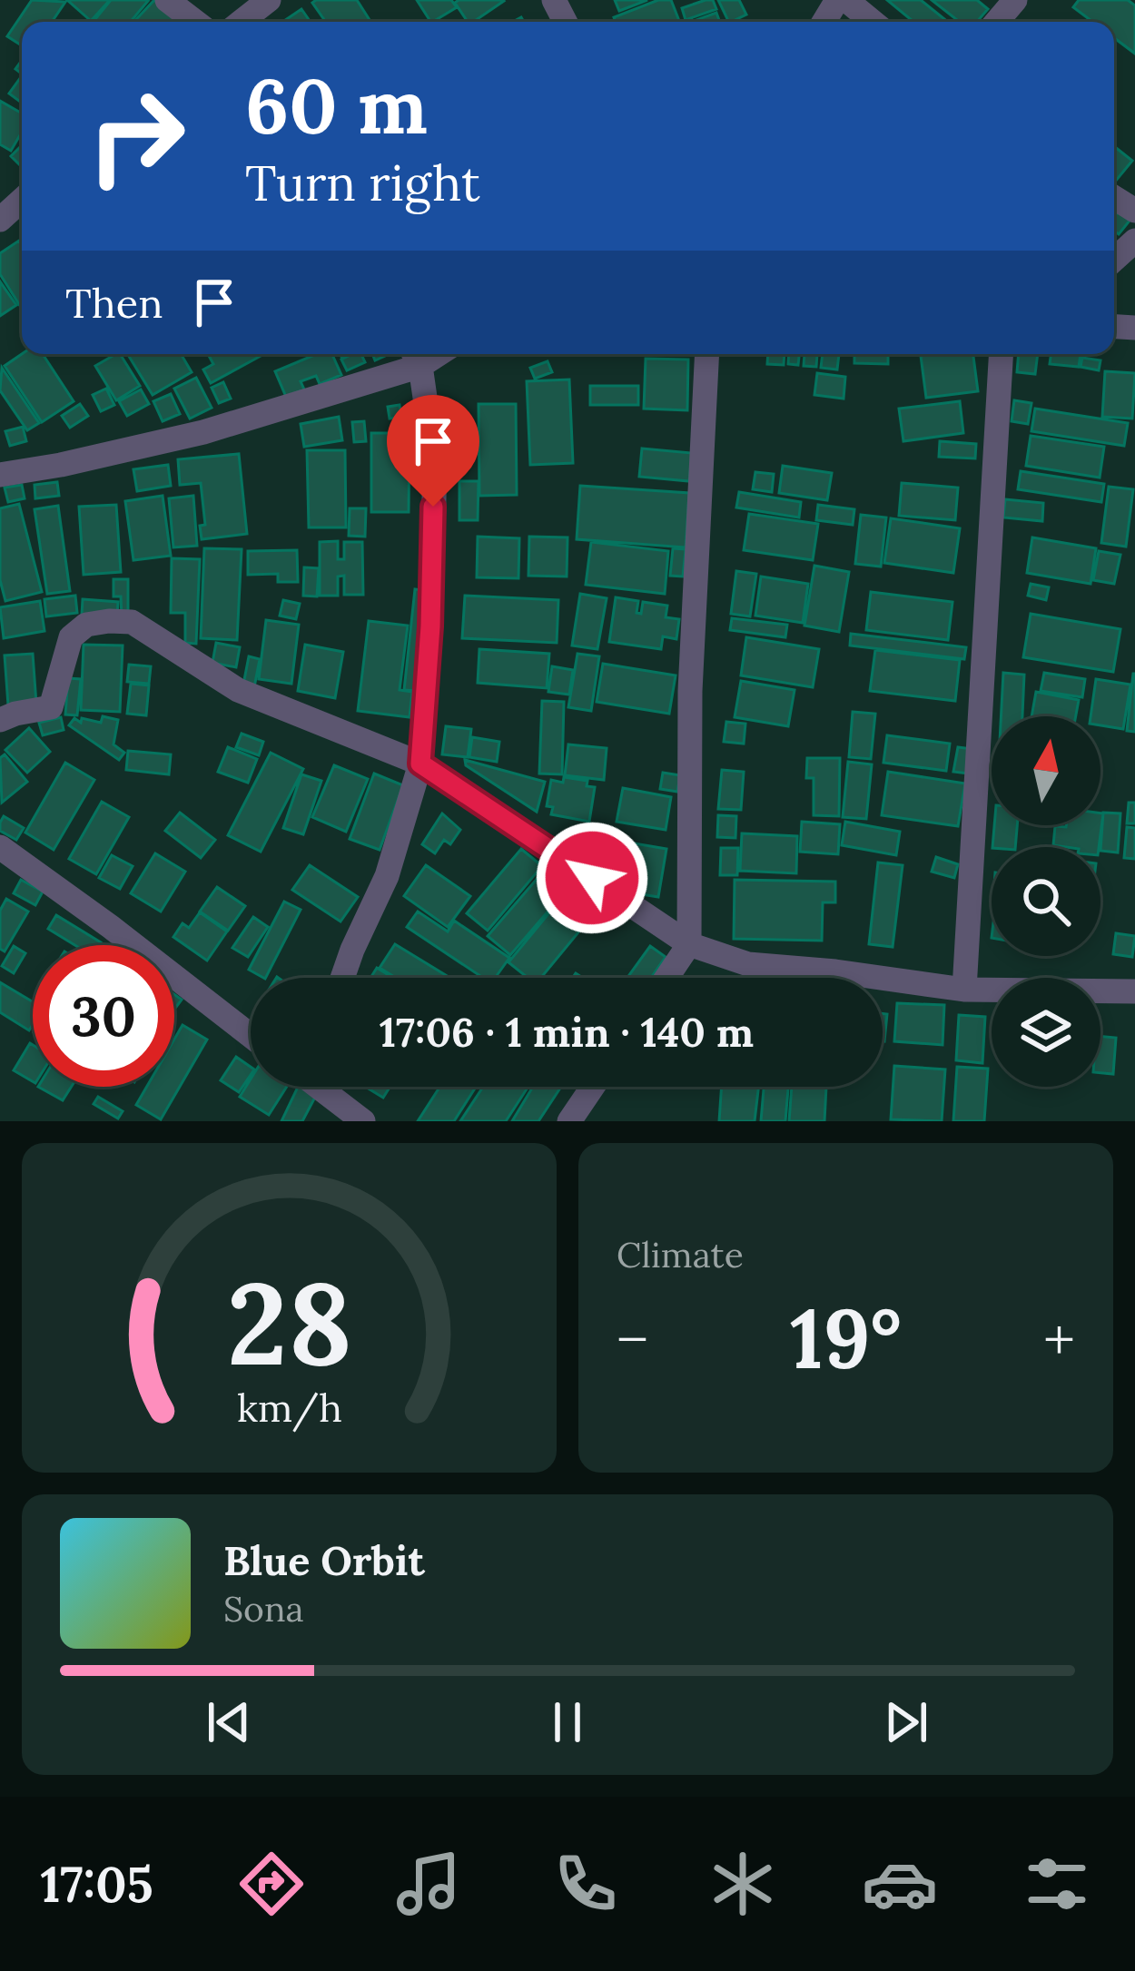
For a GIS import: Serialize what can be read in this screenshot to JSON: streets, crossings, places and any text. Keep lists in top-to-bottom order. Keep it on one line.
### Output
{"north":"top","page":{"turn":["60 m","Turn right"],"then":"Then","limit":"30","trip":"17:06 · 1 min · 140 m","tile":"Climate","heat":["−","19°","+"],"song":["Blue Orbit","Sona"],"tabs":"17:05","gauge":["28","km/h"]}}
